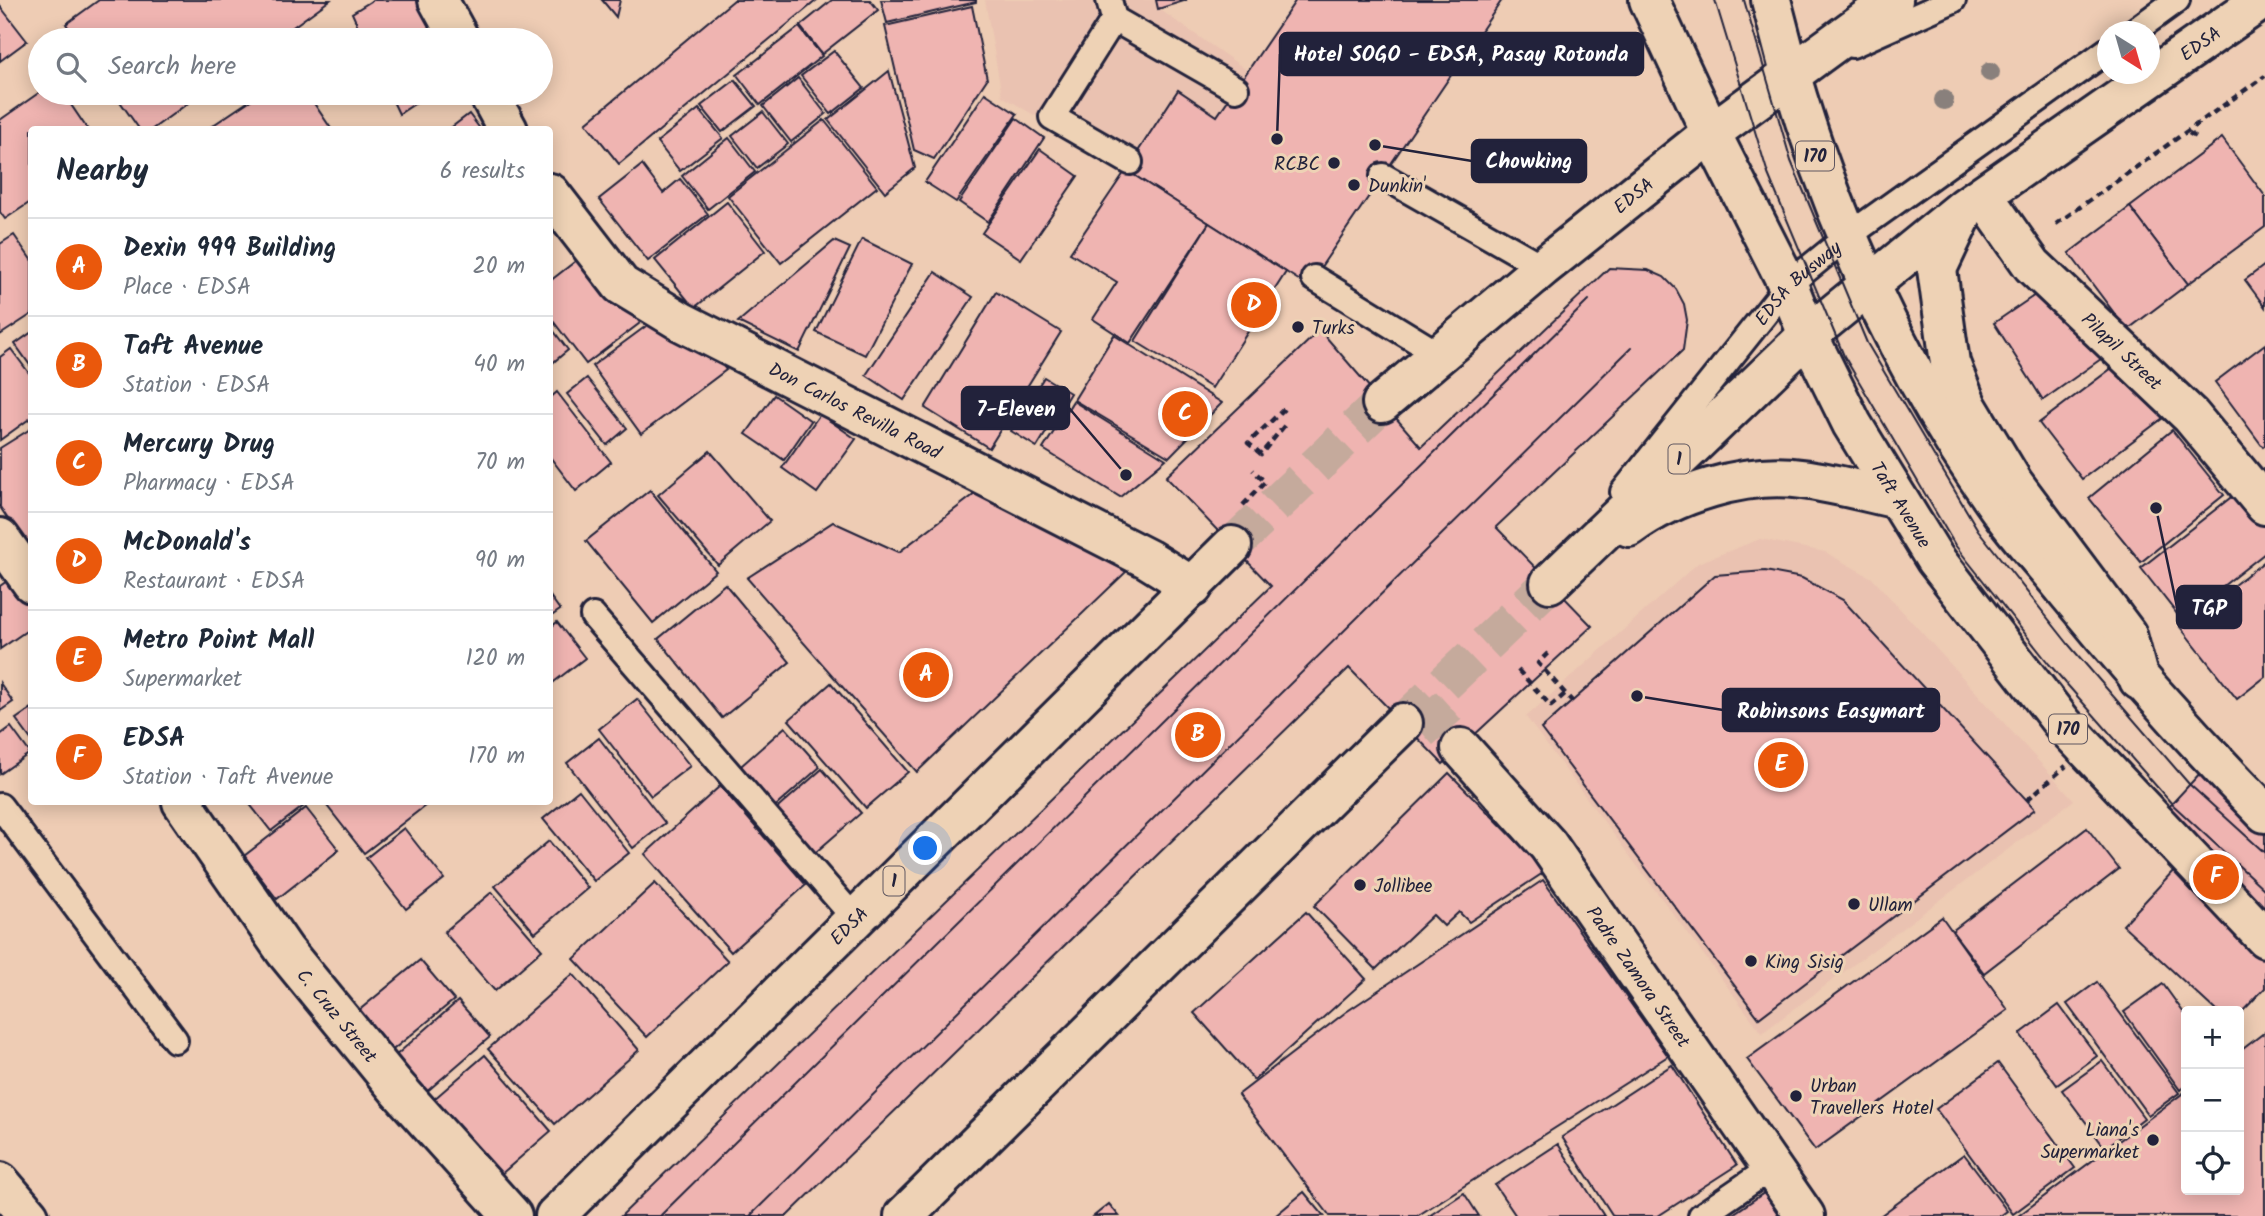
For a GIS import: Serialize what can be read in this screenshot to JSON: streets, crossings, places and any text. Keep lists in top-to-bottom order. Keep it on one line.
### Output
{"streets":{"main road":["EDSA","170","Pilapil Street","Don Carlos Revilla Road","1","Taft Avenue","Padre Zamora Street","C. Cruz Street"],"lane":["EDSA Busway"]},"crossings":[["EDSA","170"],["EDSA","EDSA Busway"],["EDSA","Pilapil Street"],["EDSA","Don Carlos Revilla Road"],["EDSA","Taft Avenue"],["170","EDSA Busway"],["EDSA Busway","Taft Avenue"]],"places":["Hotel SOGO - EDSA, Pasay Rotonda","Chowking","RCBC","Dunkin'","Turks","7-Eleven","TGP","Robinsons Easymart","Jollibee","Ullam","King Sisig","Urban Travellers Hotel","Liana's Supermarket"],"north":"bottom right","page":{"search":"Search here","heading":["Nearby","6 results"],"list":[{"mark":"A","name":"Dexin 999 Building","note":"Place · EDSA","value":"20 m"},{"mark":"B","name":"Taft Avenue","note":"Station · EDSA","value":"40 m"},{"mark":"C","name":"Mercury Drug","note":"Pharmacy · EDSA","value":"70 m"},{"mark":"D","name":"McDonald's","note":"Restaurant · EDSA","value":"90 m"},{"mark":"E","name":"Metro Point Mall","note":"Supermarket","value":"120 m"},{"mark":"F","name":"EDSA","note":"Station · Taft Avenue","value":"170 m"}],"pins":["D","C","A","B","E","F"],"map_buttons":["+","−"]}}
